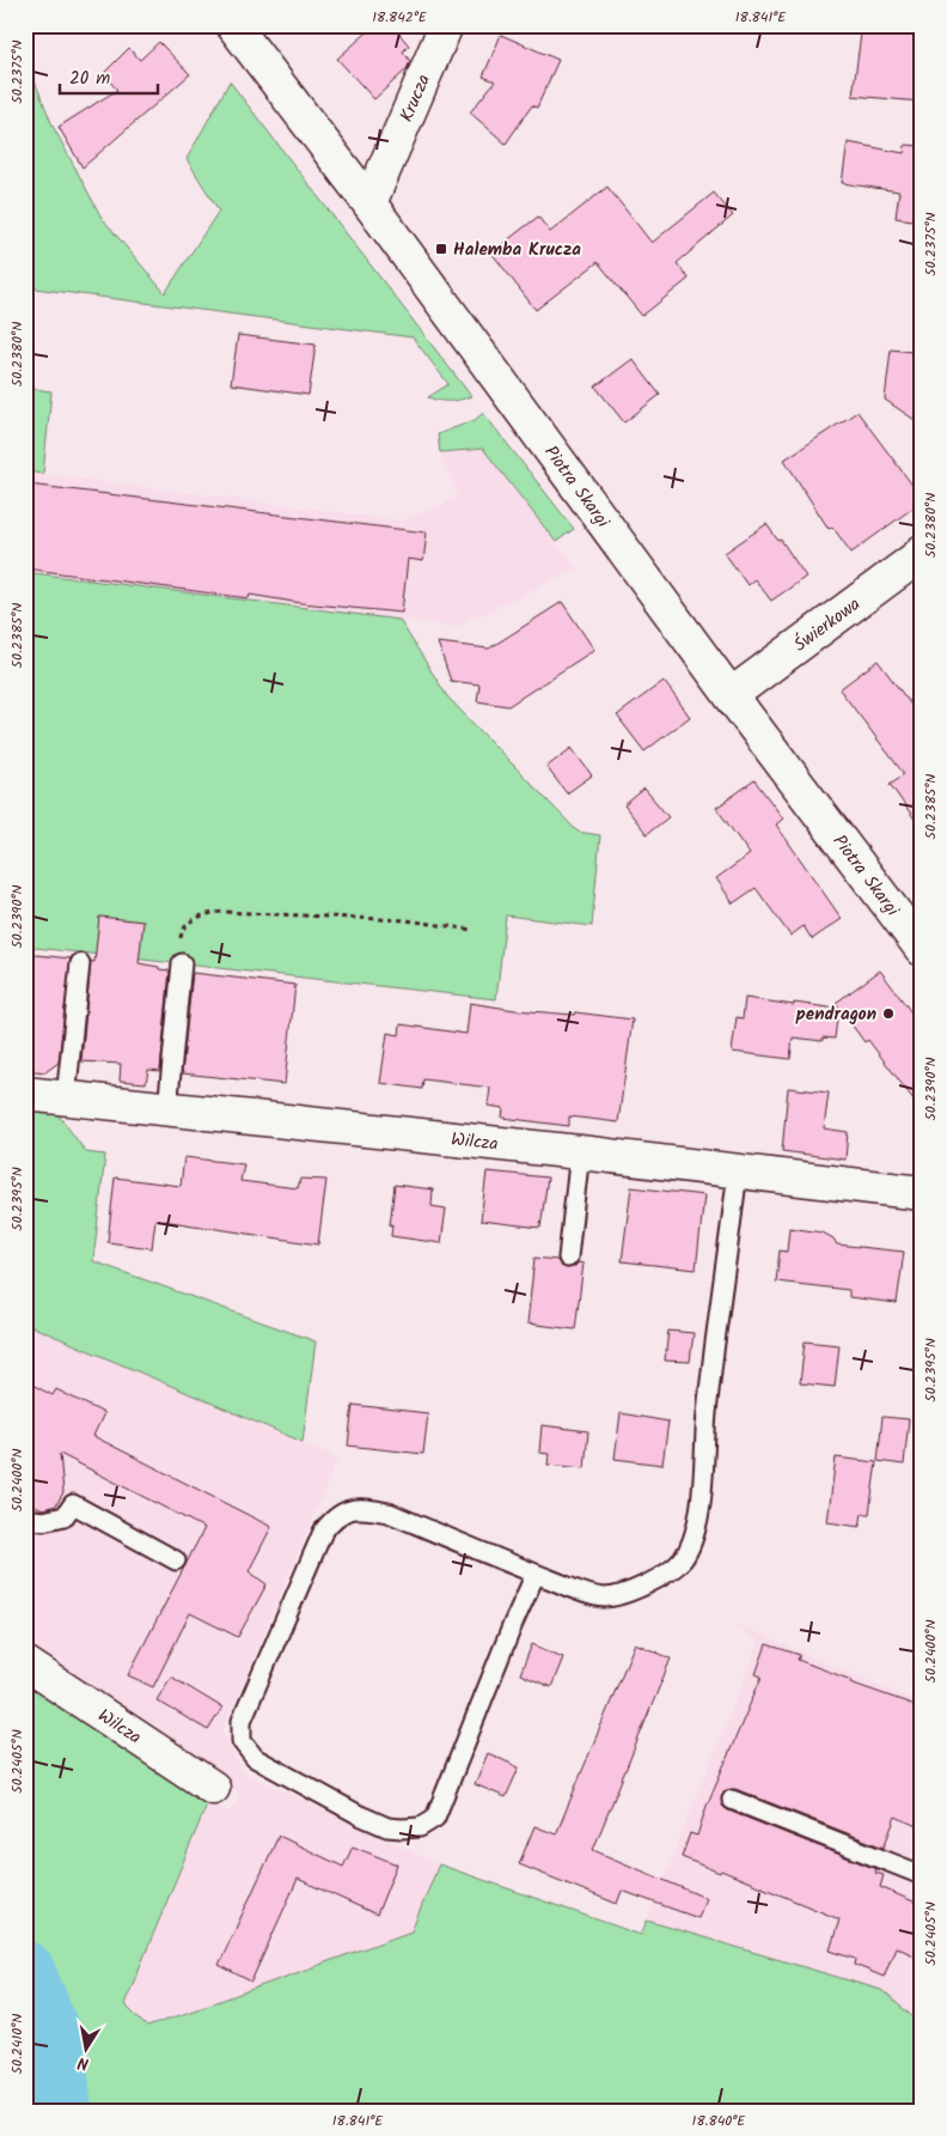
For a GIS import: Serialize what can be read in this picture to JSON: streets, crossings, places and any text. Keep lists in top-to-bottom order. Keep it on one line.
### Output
{"streets":{"street":["Krucza","Piotra Skargi","Świerkowa","Wilcza"]},"crossings":[["Krucza","Piotra Skargi"],["Piotra Skargi","Świerkowa"]],"places":{"transit":["Halemba Krucza"],"other":["pendragon"]},"scale_bar":"20 m","north":"bottom","coordinates":["18.842°E","18.841°E","50.2375°N","50.2380°N","50.2385°N","50.2390°N","50.2395°N","50.2400°N","50.2405°N","50.2410°N","18.840°E"]}
